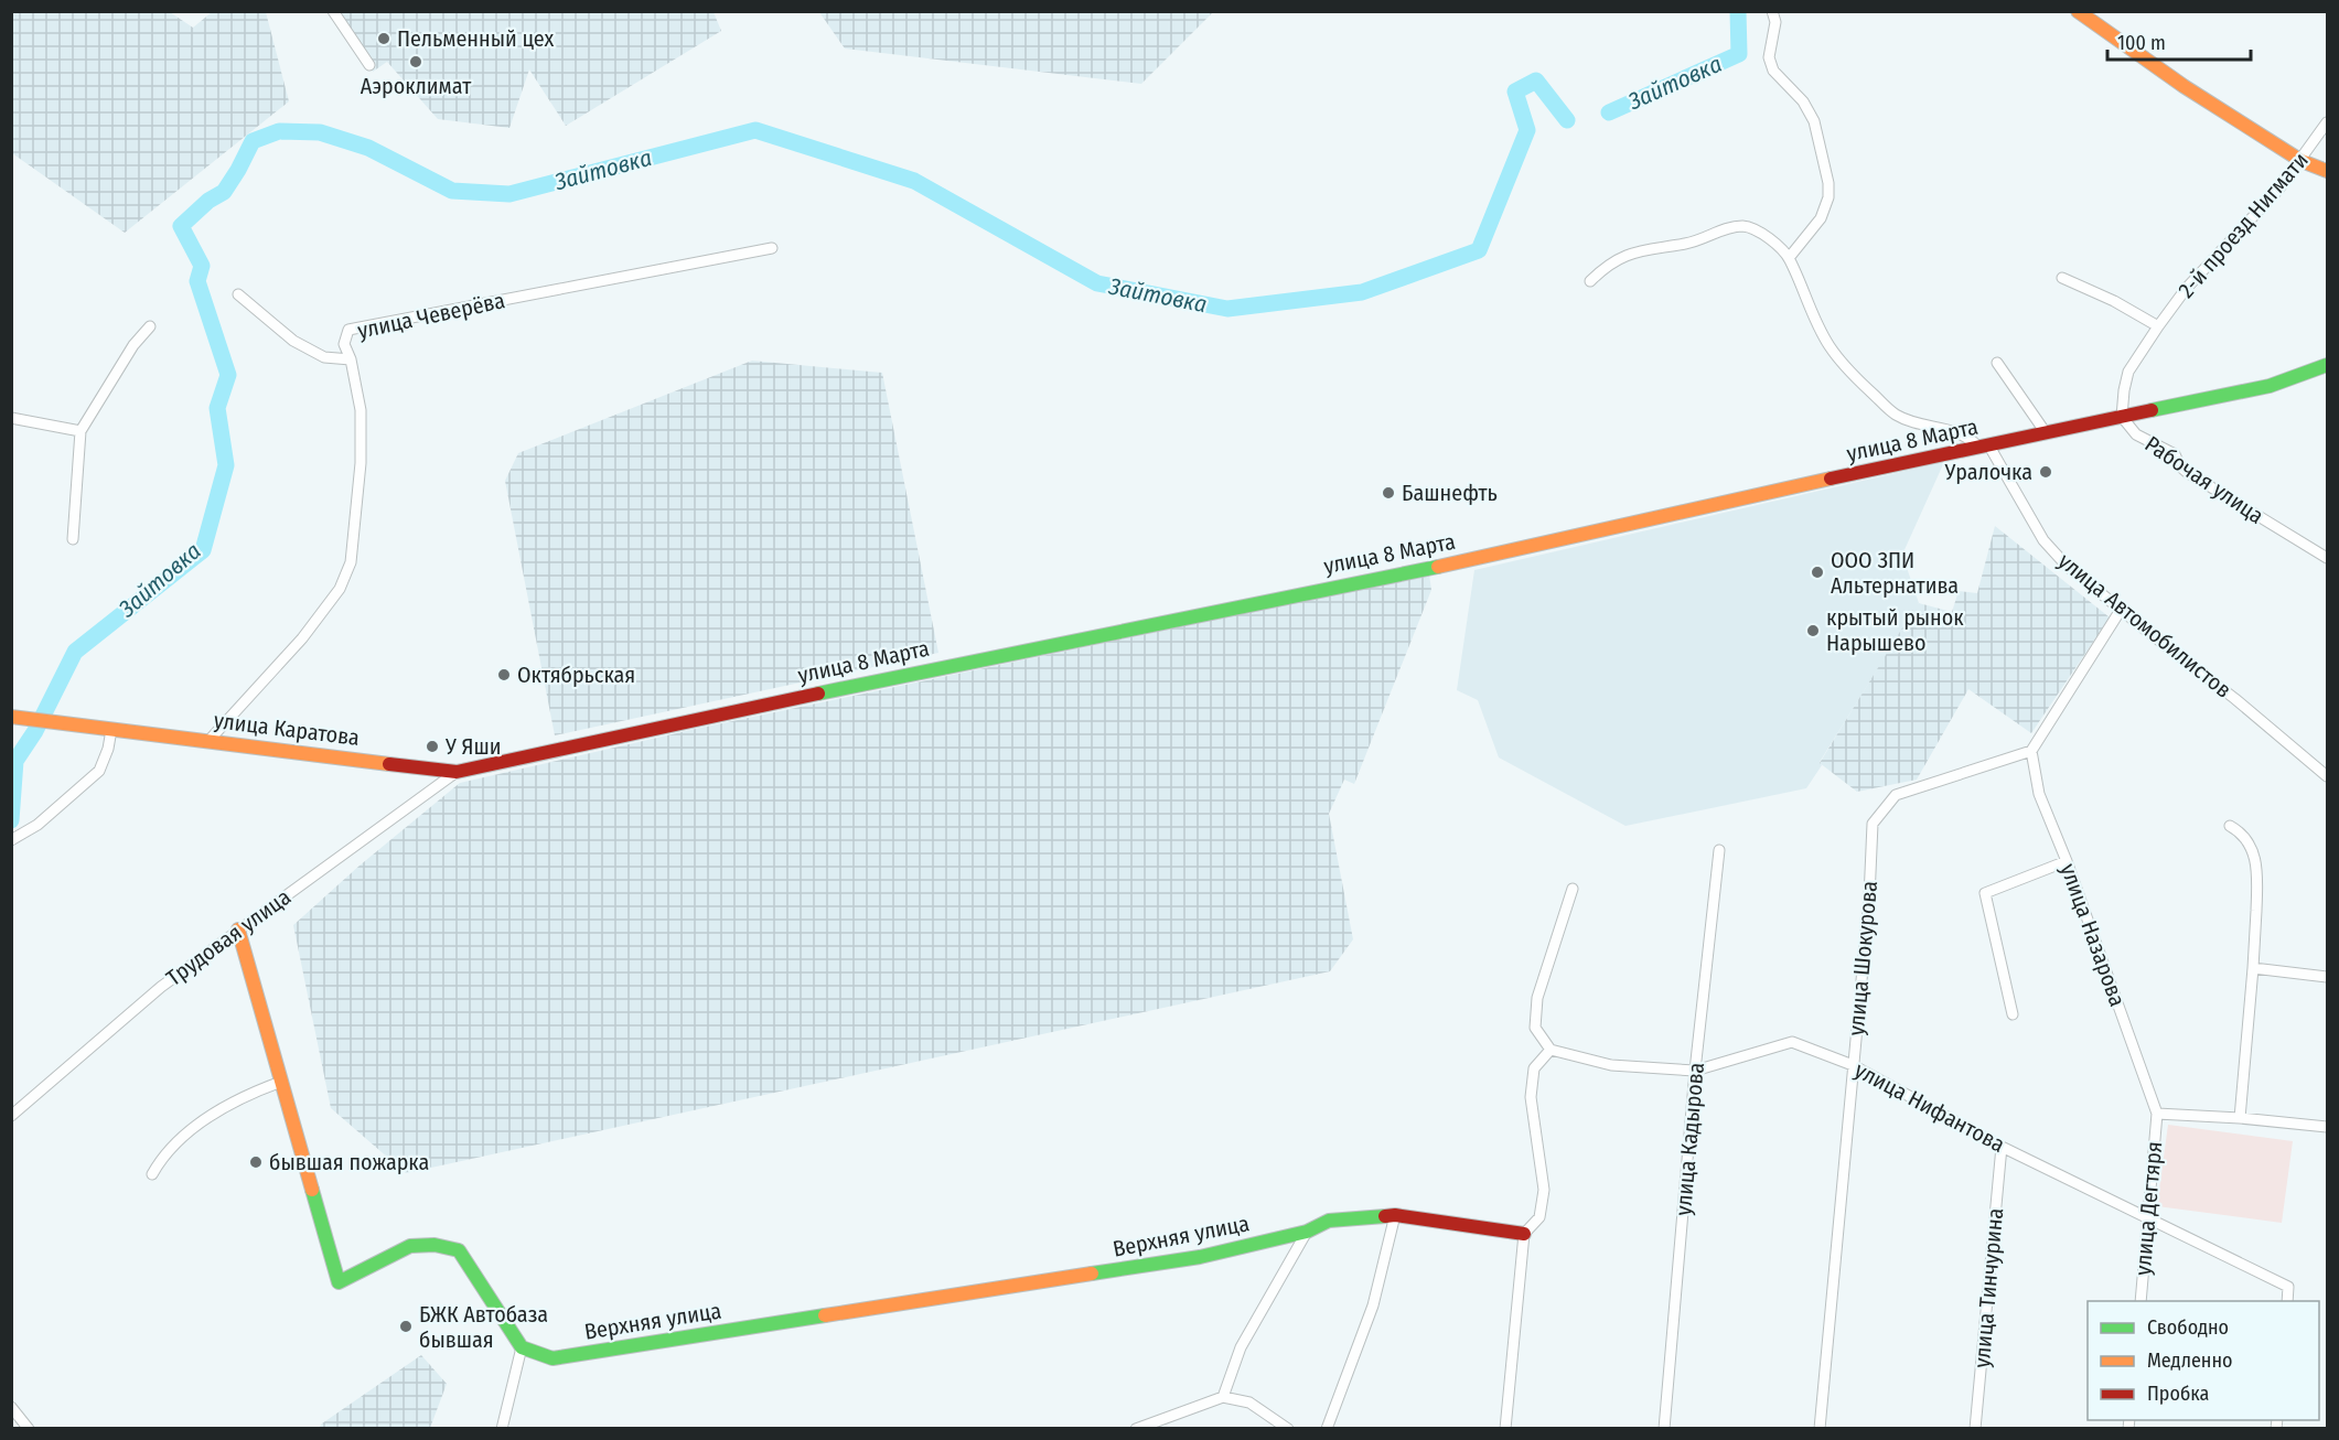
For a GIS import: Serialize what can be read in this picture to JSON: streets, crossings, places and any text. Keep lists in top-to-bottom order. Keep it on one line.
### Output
{"streets":{"main road":["улица 8 Марта","улица Каратова","Верхняя улица"],"street":["2-й проезд Нигмати","улица Чеверёва","Рабочая улица","улица Автомобилистов","улица Назарова","Трудовая улица","улица Шокурова","улица Нифантова","улица Кадырова","улица Дегтяря","улица Тинчурина"]},"crossings":[["2-й проезд Нигмати","улица 8 Марта"],["2-й проезд Нигмати","Рабочая улица"],["улица Чеверёва","улица Каратова"],["улица 8 Марта","Рабочая улица"],["улица 8 Марта","улица Автомобилистов"],["улица 8 Марта","улица Каратова"],["улица 8 Марта","Трудовая улица"],["улица Каратова","Трудовая улица"],["улица Назарова","улица Шокурова"],["улица Назарова","улица Дегтяря"],["улица Шокурова","улица Нифантова"],["улица Нифантова","улица Кадырова"],["улица Нифантова","улица Дегтяря"],["улица Нифантова","улица Тинчурина"]],"water":["Зайтовка"],"places":["Пельменный цех","Аэроклимат","Уралочка","Башнефть","ООО ЗПИ Альтернатива","крытый рынок Нарышево","Октябрьская","У Яши","бывшая пожарка","БЖК Автобаза бывшая"],"legend":["Свободно","Медленно","Пробка"],"scale_bar":"100 m"}
